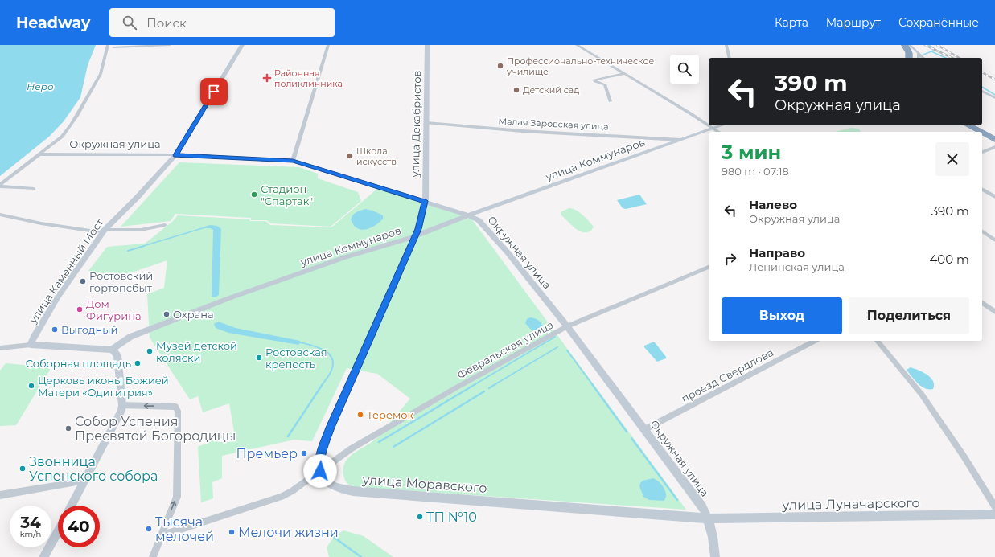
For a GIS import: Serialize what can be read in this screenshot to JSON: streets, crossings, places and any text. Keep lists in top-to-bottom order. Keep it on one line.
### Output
{"streets":{"street":["улица Декабристов","Малая Заровская улица","Окружная улица","улица Коммунаров","улица Каменный Мост","Февральская улица","проезд Свердлова","улица Моравского","улица Луначарского"]},"crossings":[["улица Декабристов","Малая Заровская улица"],["улица Декабристов","Окружная улица"],["улица Декабристов","улица Коммунаров"],["улица Декабристов","Февральская улица"],["улица Декабристов","улица Моравского"],["Малая Заровская улица","улица Коммунаров"],["Окружная улица","улица Коммунаров"],["Окружная улица","улица Каменный Мост"],["Окружная улица","Февральская улица"],["Окружная улица","проезд Свердлова"],["Окружная улица","улица Моравского"],["Окружная улица","улица Луначарского"],["Февральская улица","улица Моравского"],["улица Моравского","улица Луначарского"]],"water":["Неро"],"places":{"other":["Профессионально-техническое училище","Детский сад","Школа искусств","Стадион \"Спартак\"","Ростовский гортопсбыт","Дом Фигурина","Охрана","Выгодный","Музей детской коляски","Ростовская крепость","Соборная площадь","Церковь иконы Божией Матери «Одигитрия»","Теремок","Собор Успения Пресвятой Богородицы","Премьер","Звонница Успенского собора","ТП №10","Тысяча мелочей","Мелочи жизни"],"health":["Районная поликлинника"]},"page":{"header":"Headway","search":"Поиск","nav":["Карта","Маршрут","Сохранённые"],"turn":["390 m","Окружная улица"],"heading":["3 мин","980 m · 07:18"],"list":[{"name":"Налево","note":"Окружная улица","value":"390 m"},{"name":"Направо","note":"Ленинская улица","value":"400 m"}],"buttons":["Выход","Поделиться"],"speed":"34 km/h","limit":"40"}}
